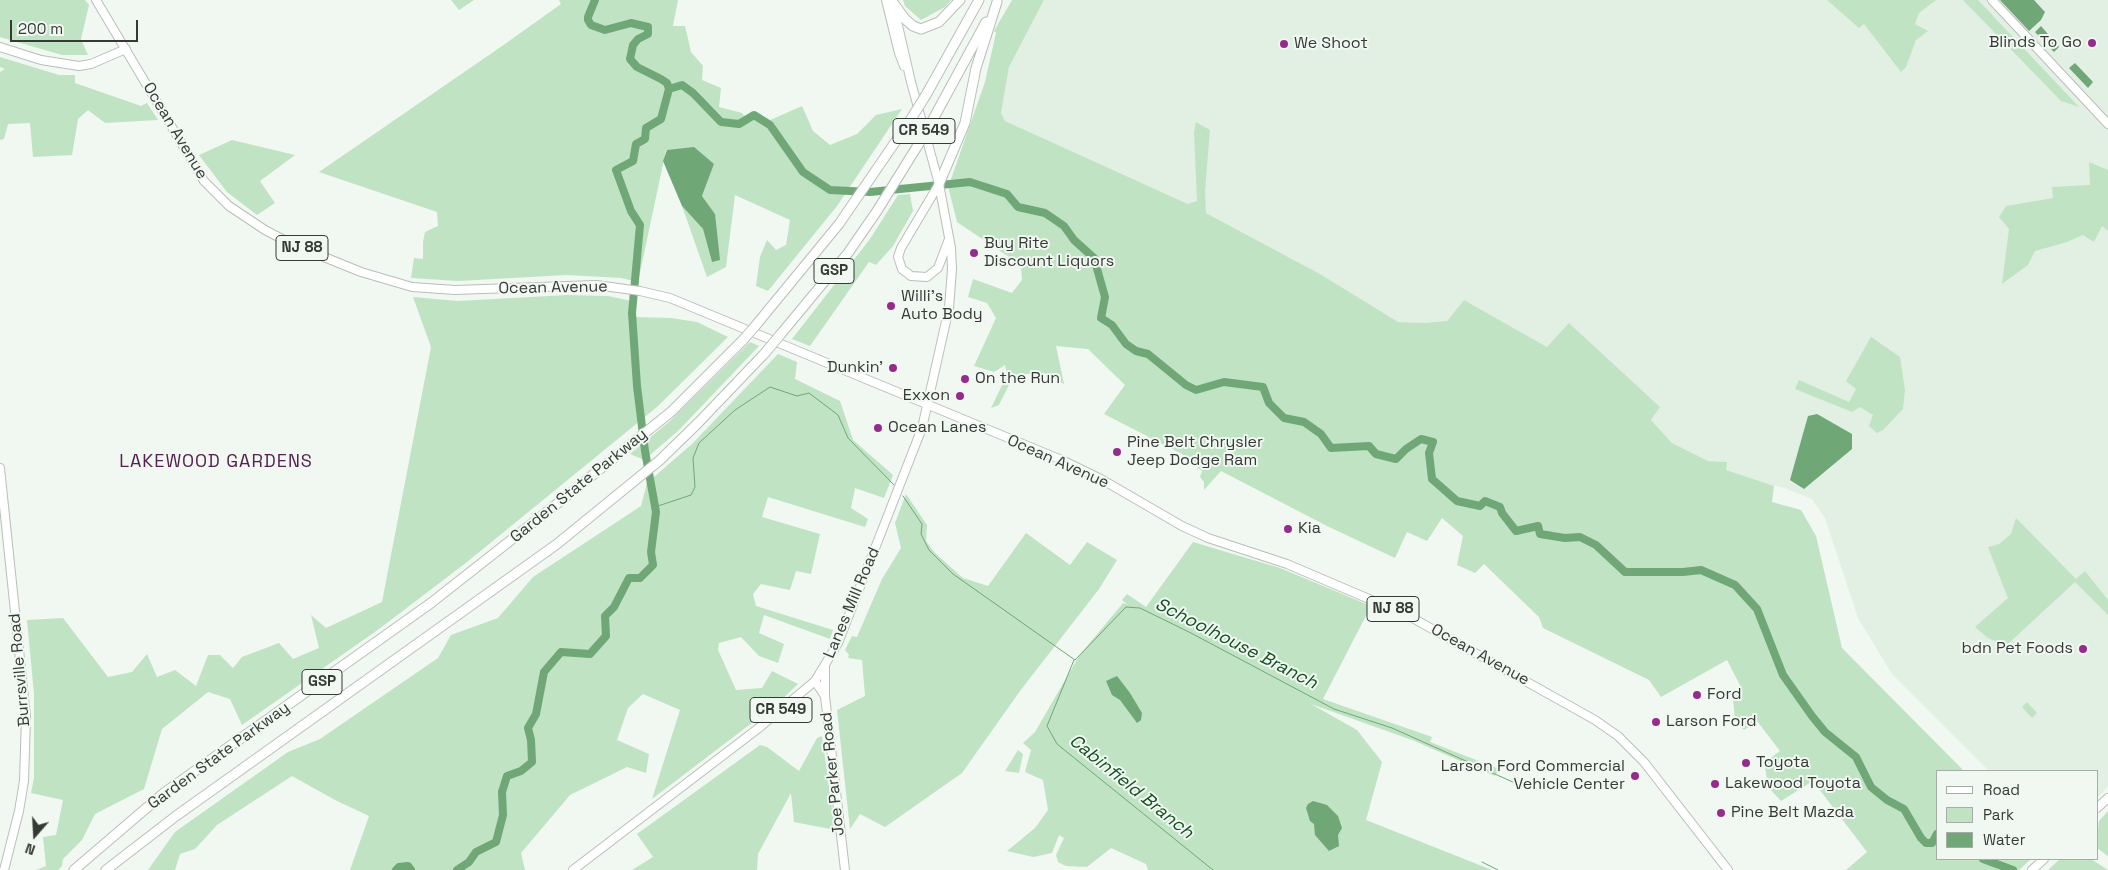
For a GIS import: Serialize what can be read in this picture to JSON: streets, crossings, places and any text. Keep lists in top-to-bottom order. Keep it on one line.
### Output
{"streets":{"highway":["GSP","Garden State Parkway"],"main road":["Ocean Avenue","CR 549","NJ 88","Lanes Mill Road","Burrsville Road","Joe Parker Road"]},"crossings":[["Ocean Avenue","CR 549"],["Ocean Avenue","Lanes Mill Road"],["CR 549","Lanes Mill Road"],["Lanes Mill Road","Joe Parker Road"]],"districts":["LAKEWOOD GARDENS"],"water":["Schoolhouse Branch","Cabinfield Branch"],"places":["Blinds To Go","We Shoot","Buy Rite Discount Liquors","Willi's Auto Body","Dunkin'","On the Run","Exxon","Ocean Lanes","Pine Belt Chrysler Jeep Dodge Ram","Kia","bdn Pet Foods","Ford","Larson Ford","Toyota","Larson Ford Commercial Vehicle Center","Lakewood Toyota","Pine Belt Mazda"],"legend":["Road","Park","Water"],"scale_bar":"200 m","north":"bottom"}
